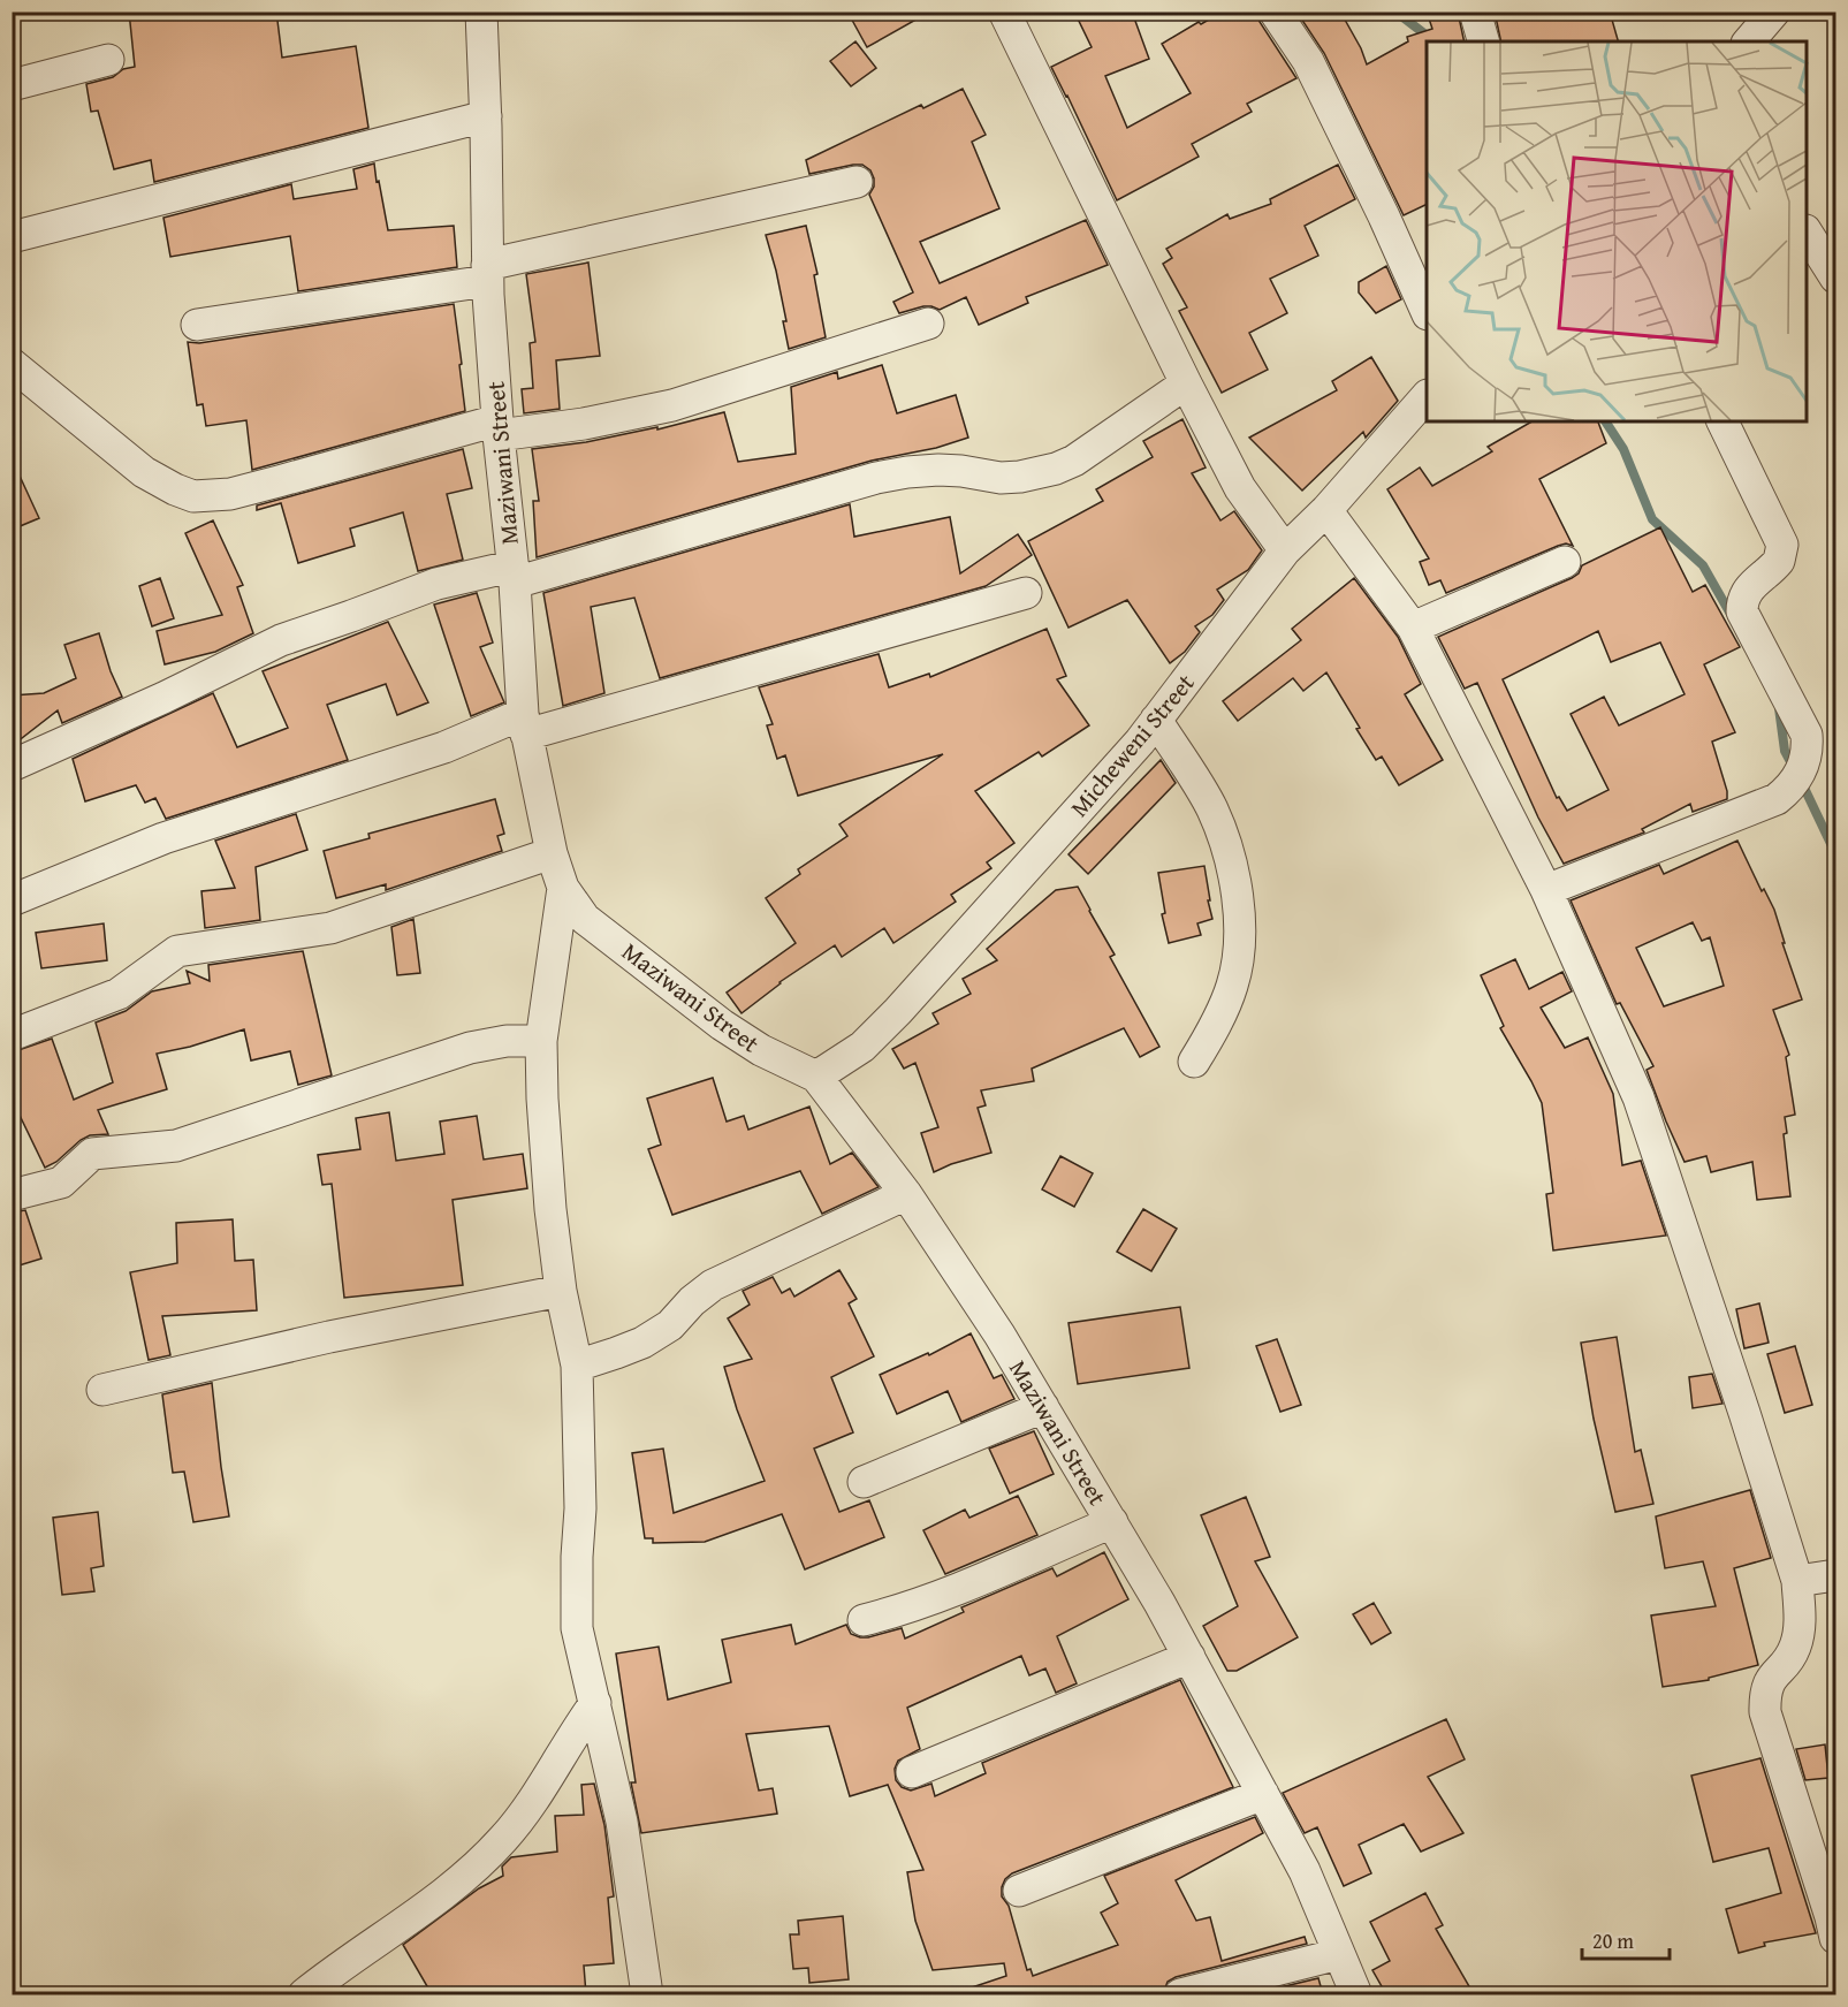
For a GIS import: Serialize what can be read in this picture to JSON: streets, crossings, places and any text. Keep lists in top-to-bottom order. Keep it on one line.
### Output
{"streets":{"street":["Maziwani Street","Micheweni Street"]},"crossings":[["Maziwani Street","Micheweni Street"]],"scale_bar":"20 m"}
